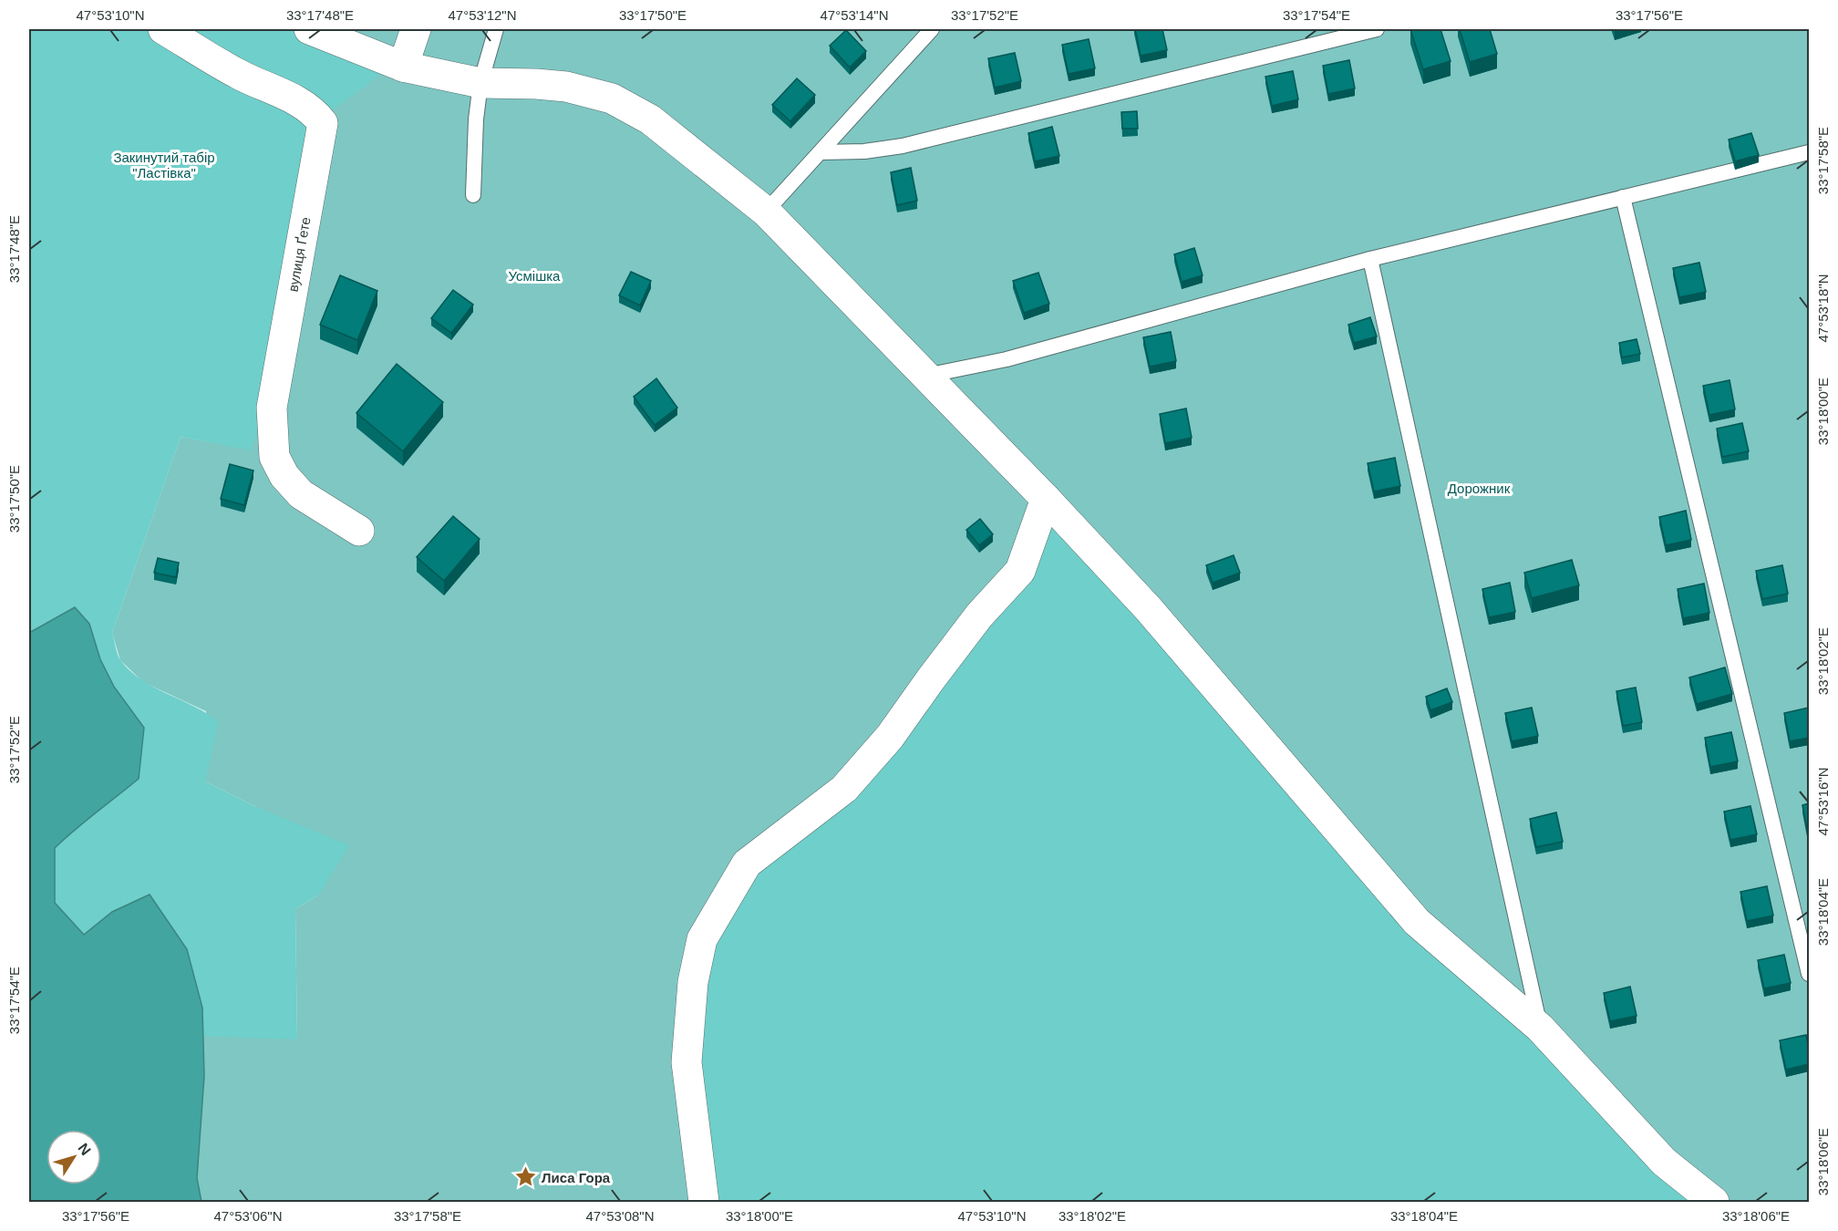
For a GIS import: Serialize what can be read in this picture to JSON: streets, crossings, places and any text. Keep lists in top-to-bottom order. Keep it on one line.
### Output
{"streets":{"street":["вулиця Ґете"]},"parks":["Закинутий табір \"Ластівка\"","Усмішка","Дорожник"],"places":{"place":["Лиса Гора"]},"north":"top right","coordinates":["47°53'10\"N","33°17'48\"E","47°53'12\"N","33°17'50\"E","47°53'14\"N","33°17'52\"E","33°17'54\"E","33°17'56\"E","33°17'58\"E","47°53'18\"N","33°18'00\"E","33°18'02\"E","47°53'16\"N","33°18'04\"E","33°18'06\"E","47°53'06\"N","47°53'08\"N"]}
